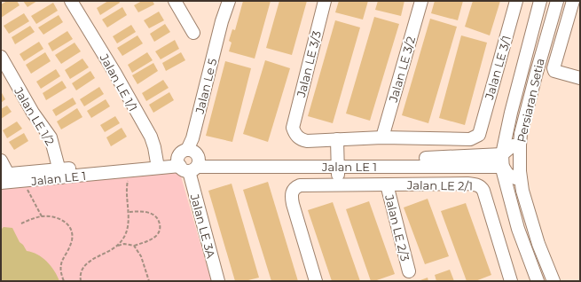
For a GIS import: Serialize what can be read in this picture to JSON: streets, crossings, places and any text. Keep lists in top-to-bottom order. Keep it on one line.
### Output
{"streets":{"street":["Jalan LE 3/3","Jalan LE 3/1","Jalan LE 3/2","Jalan LE 1/1","Jalan Le 5","Persiaran Setia","Jalan LE 1/2","Jalan LE 1","Jalan LE 2/1","Jalan LE 3A","Jalan LE 2/3"]},"crossings":[["Jalan LE 3/1","Jalan LE 3/2"],["Jalan LE 1/1","Jalan LE 1"],["Jalan Le 5","Jalan LE 1"],["Jalan Le 5","Jalan LE 3A"],["Persiaran Setia","Jalan LE 1"],["Jalan LE 1/2","Jalan LE 1"],["Jalan LE 1","Jalan LE 3A"],["Jalan LE 2/1","Jalan LE 2/3"]]}
